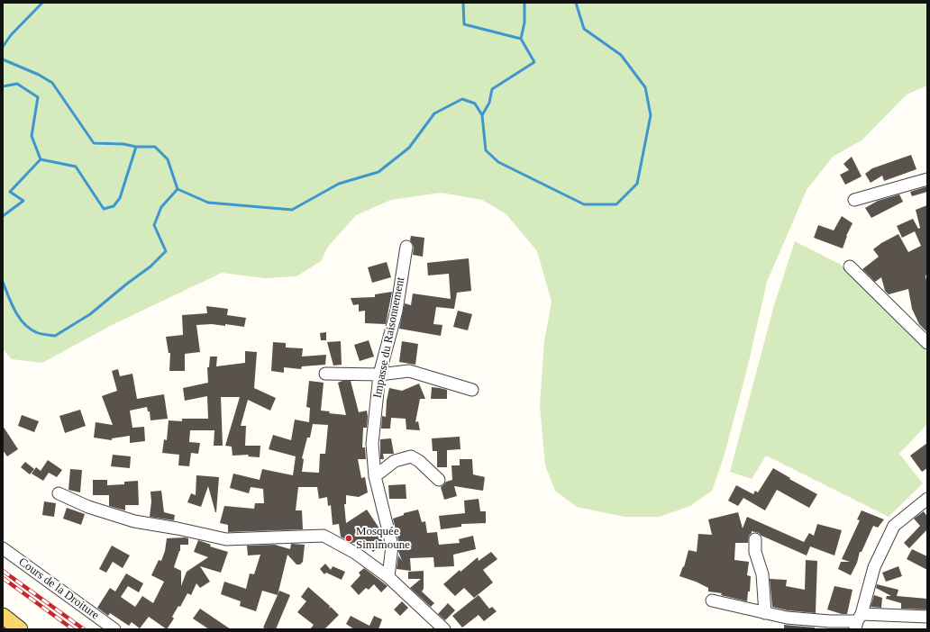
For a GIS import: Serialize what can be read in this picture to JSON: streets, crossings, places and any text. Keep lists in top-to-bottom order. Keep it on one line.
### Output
{"streets":{"street":["Impasse du Raisonnement","Cours de la Droiture"]},"places":["Mosquée Simimoune"]}
